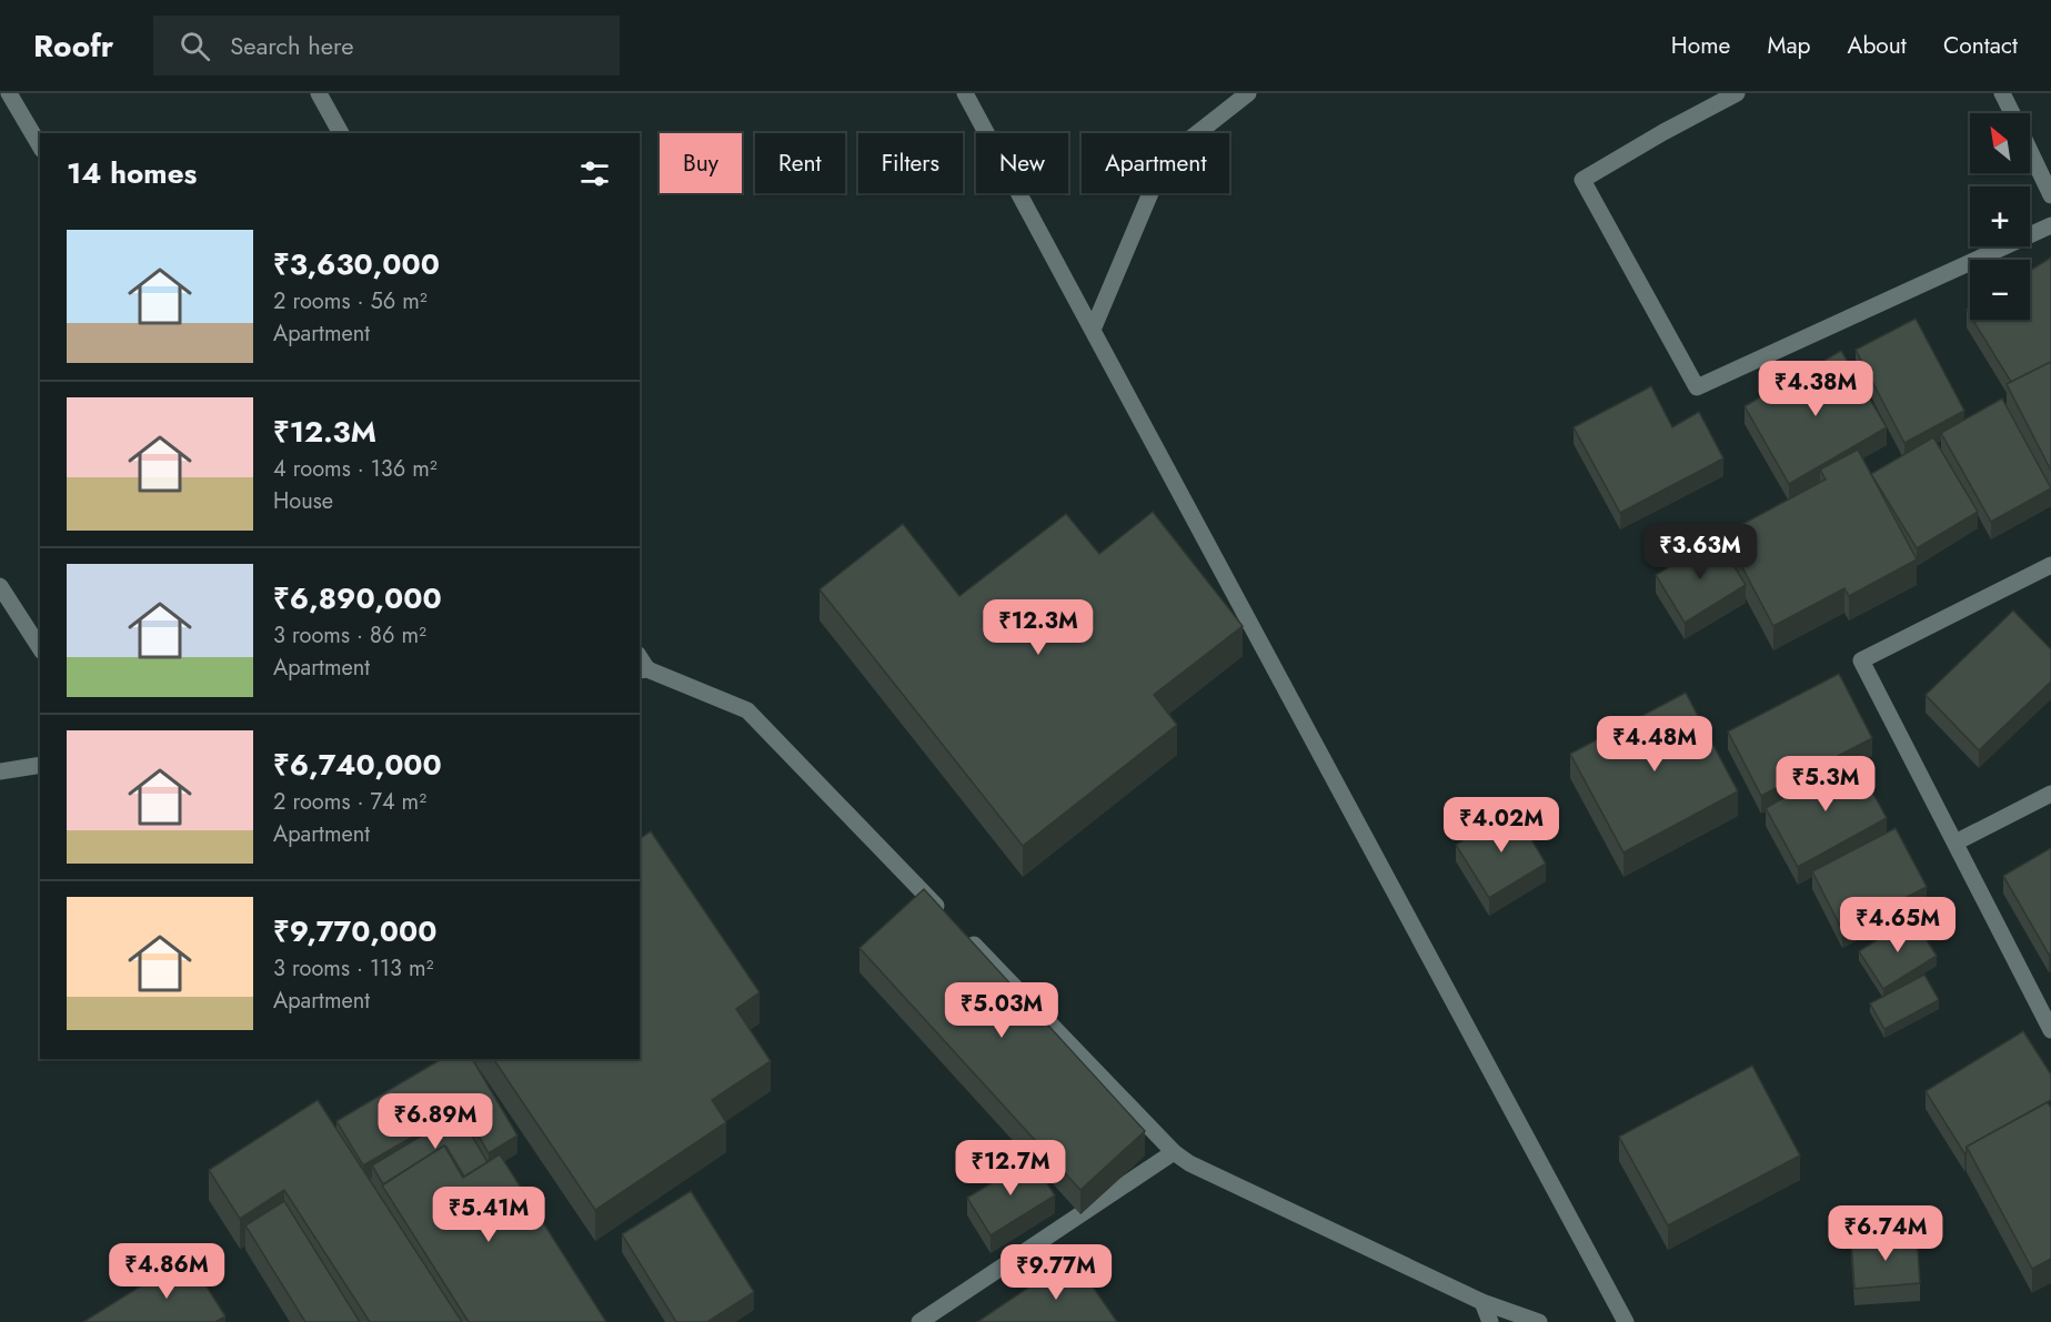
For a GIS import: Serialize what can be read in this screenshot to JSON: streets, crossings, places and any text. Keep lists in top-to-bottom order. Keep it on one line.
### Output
{"north":"top left","page":{"header":"Roofr","search":"Search here","nav":["Home","Map","About","Contact"],"map_buttons":["+","−"],"chip":["Buy","Rent","Filters","New","Apartment"],"heading":"14 homes","list":[{"name":"₹3,630,000","note":"2 rooms · 56 m² · Apartment"},{"name":"₹12.3M","note":"4 rooms · 136 m² · House"},{"name":"₹6,890,000","note":"3 rooms · 86 m² · Apartment"},{"name":"₹6,740,000","note":"2 rooms · 74 m² · Apartment"},{"name":"₹9,770,000","note":"3 rooms · 113 m² · Apartment"}],"price":["₹4.38M","₹3.63M","₹12.3M","₹4.48M","₹5.3M","₹4.02M","₹4.65M","₹5.03M","₹6.89M","₹12.7M","₹5.41M","₹6.74M","₹4.86M","₹9.77M"]}}
